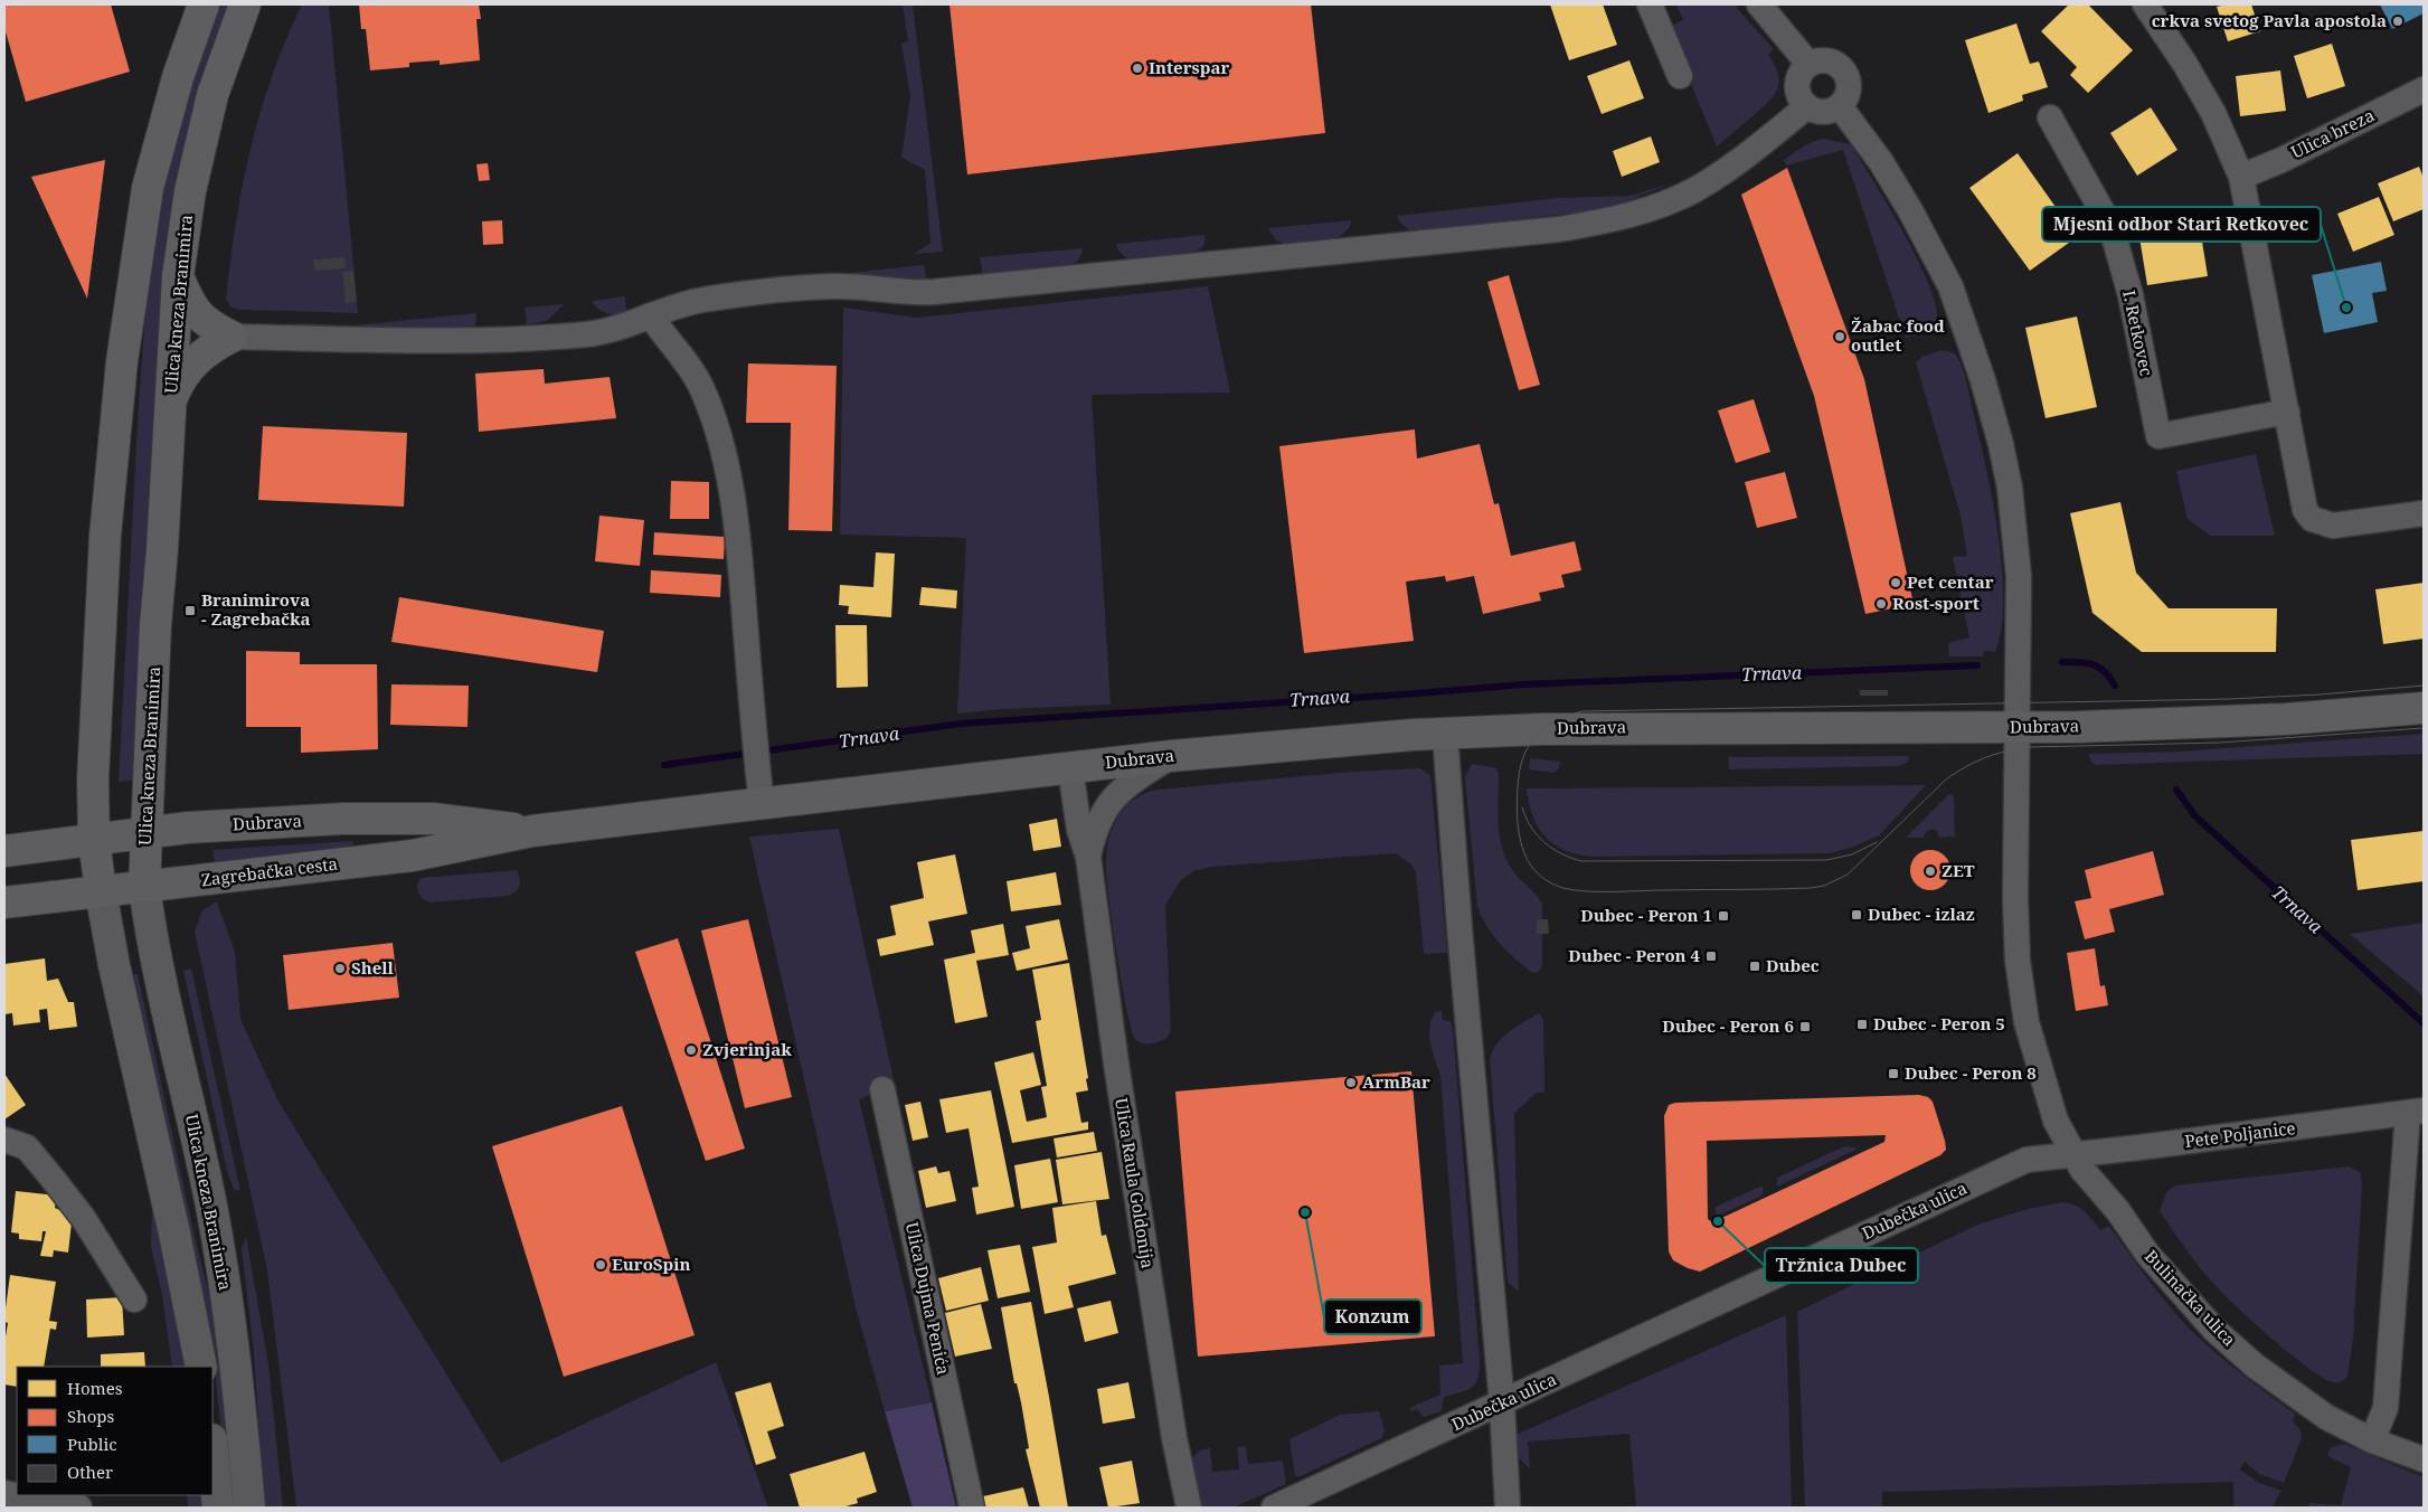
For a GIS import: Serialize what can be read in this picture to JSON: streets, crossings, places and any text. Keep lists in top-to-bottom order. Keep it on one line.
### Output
{"streets":{"main road":["Ulica kneza Branimira","Dubrava","Zagrebačka cesta"],"street":["Ulica breza","I. Retkovec","Pete Poljanice","Ulica Raula Goldonija","Dubečka ulica","Ulica Dujma Penića","Bulinačka ulica"]},"crossings":[["Ulica kneza Branimira","Dubrava"],["Ulica kneza Branimira","Zagrebačka cesta"],["Dubrava","Zagrebačka cesta"],["Dubrava","Ulica Raula Goldonija"],["Pete Poljanice","Dubečka ulica"],["Pete Poljanice","Bulinačka ulica"],["Dubečka ulica","Bulinačka ulica"]],"water":["Trnava"],"places":{"other":["crkva svetog Pavla apostola","Interspar","Mjesni odbor Stari Retkovec","Žabac food outlet","Pet centar","Rost-sport","ZET","Shell","Zvjerinjak","ArmBar","Konzum","Tržnica Dubec","EuroSpin"],"transit":["Branimirova - Zagrebačka","Dubec - izlaz","Dubec - Peron 1","Dubec - Peron 4","Dubec","Dubec - Peron 5","Dubec - Peron 6","Dubec - Peron 8"]},"legend":["Homes","Shops","Public","Other"]}
